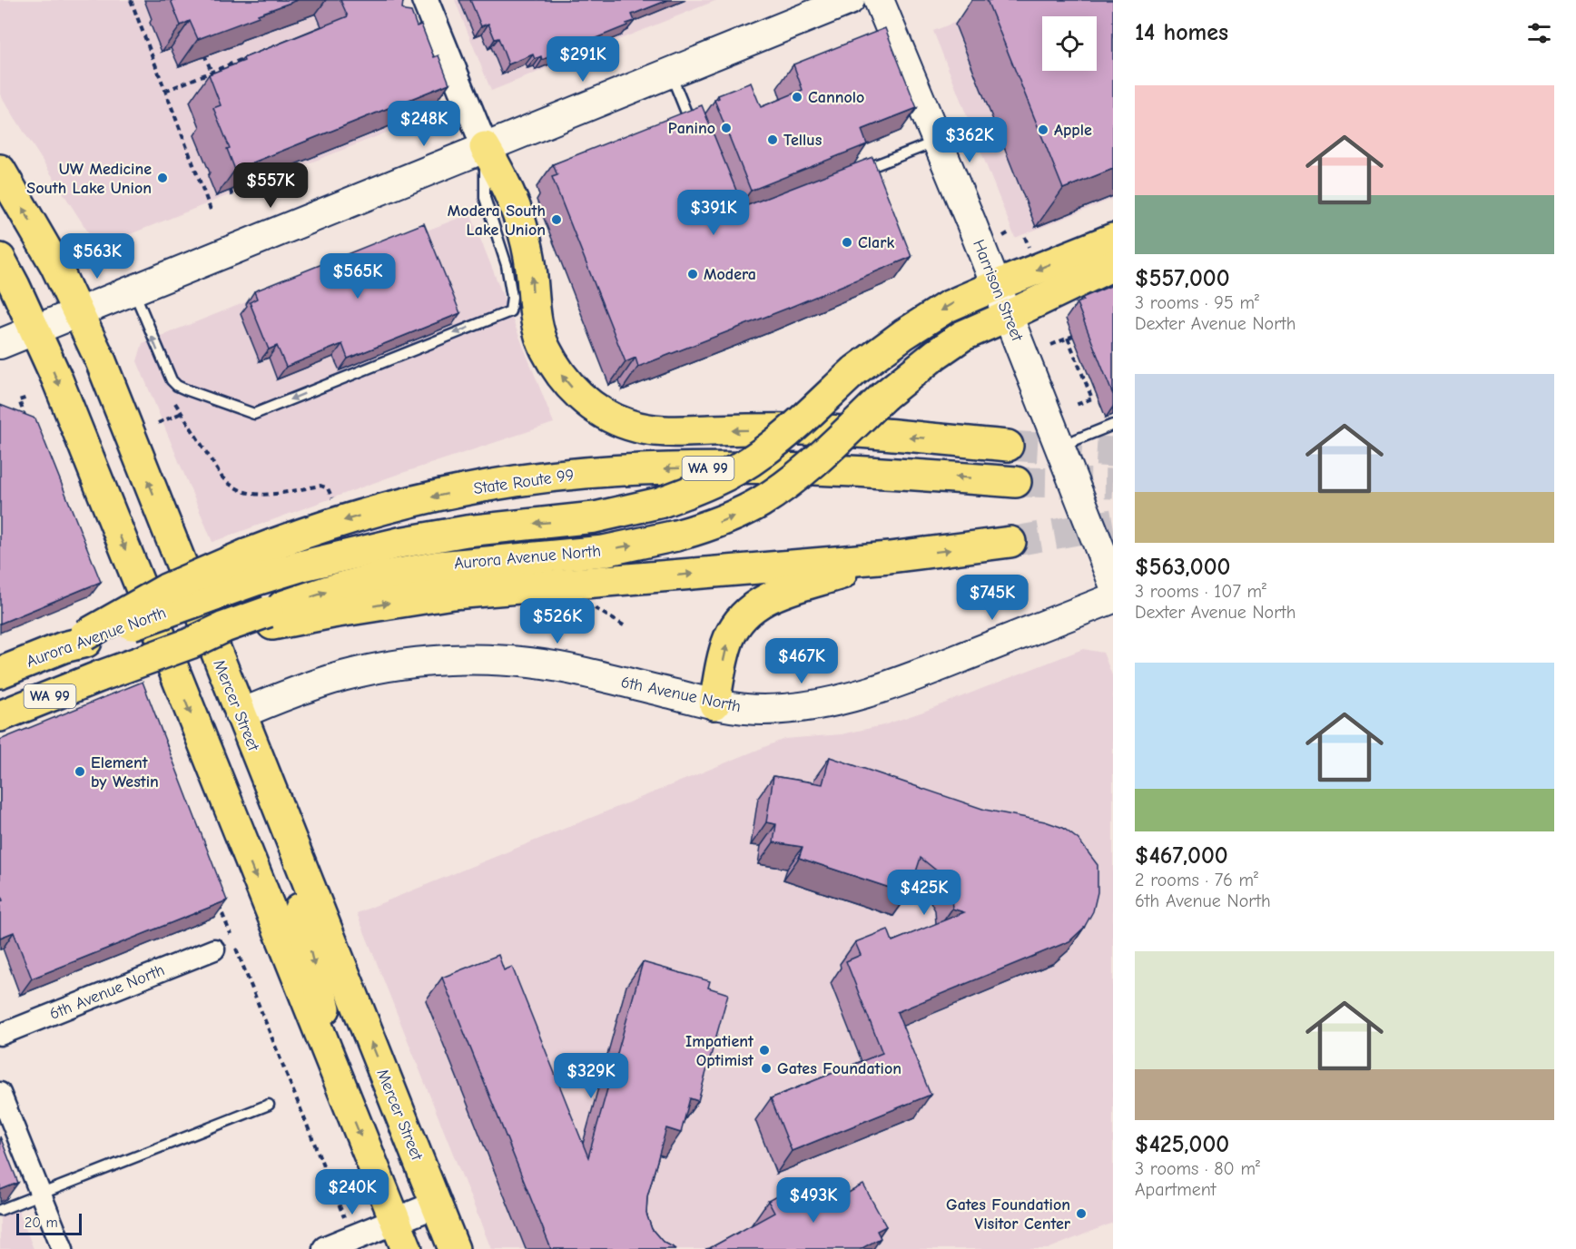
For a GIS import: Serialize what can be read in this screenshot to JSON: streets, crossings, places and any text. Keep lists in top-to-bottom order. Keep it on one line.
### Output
{"streets":{"main road":["Harrison Street","WA 99","State Route 99","Aurora Avenue North","6th Avenue North","Mercer Street"]},"crossings":[["Harrison Street","Aurora Avenue North"],["WA 99","Aurora Avenue North"],["State Route 99","Aurora Avenue North"],["6th Avenue North","Mercer Street"]],"places":["Cannolo","Panino","Apple","Tellus","UW Medicine South Lake Union","Modera South Lake Union","Clark","Modera","Element by Westin","Impatient Optimist","Gates Foundation","Gates Foundation Visitor Center"],"scale_bar":"20 m","page":{"heading":"14 homes","price":["$291K","$248K","$362K","$557K","$391K","$563K","$565K","$745K","$526K","$467K","$425K","$329K","$240K","$493K"],"list":[{"name":"$557,000","note":"3 rooms · 95 m² · Dexter Avenue North"},{"name":"$563,000","note":"3 rooms · 107 m² · Dexter Avenue North"},{"name":"$467,000","note":"2 rooms · 76 m² · 6th Avenue North"},{"name":"$425,000","note":"3 rooms · 80 m² · Apartment"}],"scale":"20 m"}}
